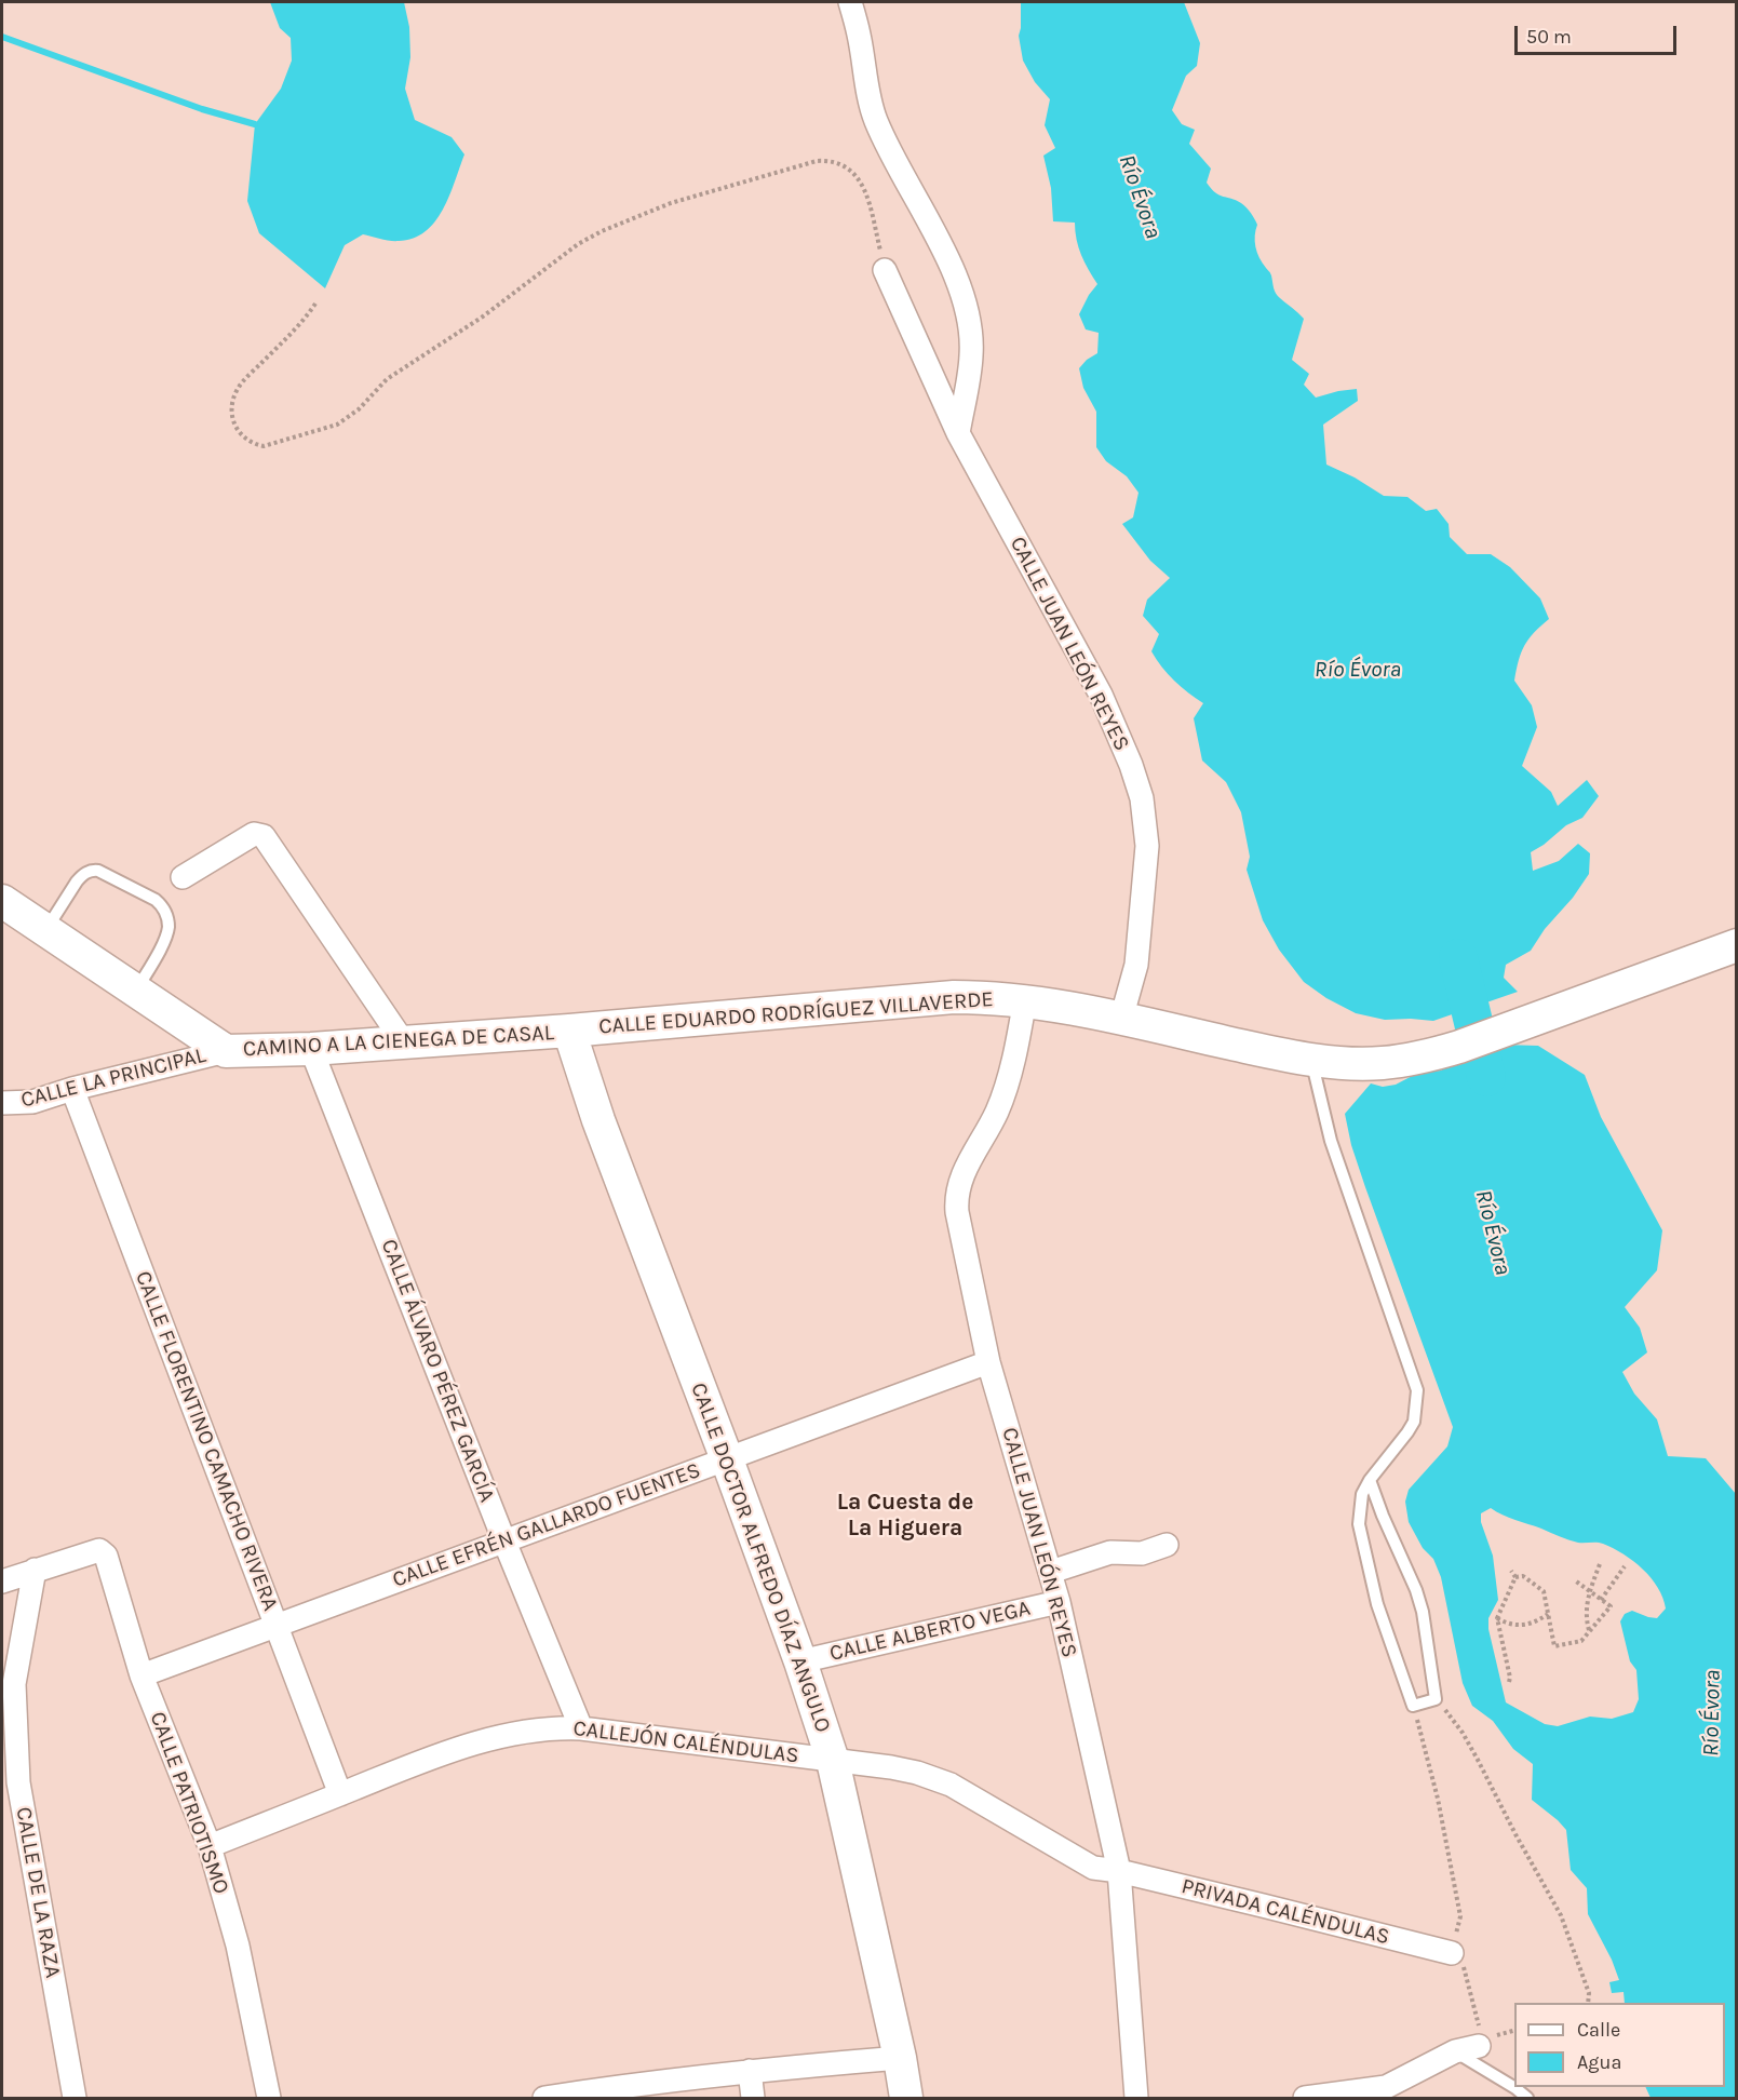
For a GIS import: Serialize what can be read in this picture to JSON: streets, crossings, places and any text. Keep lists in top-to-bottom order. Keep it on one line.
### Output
{"streets":{"street":["CALLE JUAN LEÓN REYES","CALLE EDUARDO RODRÍGUEZ VILLAVERDE","CAMINO A LA CIENEGA DE CASAL","CALLE LA PRINCIPAL","CALLE ÁLVARO PÉREZ GARCÍA","CALLE FLORENTINO CAMACHO RIVERA","CALLE EFRÉN GALLARDO FUENTES","CALLE DOCTOR ALFREDO DÍAZ ANGULO","CALLE ALBERTO VEGA","CALLEJÓN CALÉNDULAS","CALLE PATRIOTISMO","CALLE DE LA RAZA","PRIVADA CALÉNDULAS"]},"crossings":[["CALLE JUAN LEÓN REYES","CALLE EDUARDO RODRÍGUEZ VILLAVERDE"],["CALLE JUAN LEÓN REYES","CALLE EFRÉN GALLARDO FUENTES"],["CALLE JUAN LEÓN REYES","CALLE ALBERTO VEGA"],["CALLE JUAN LEÓN REYES","CALLEJÓN CALÉNDULAS"],["CALLE JUAN LEÓN REYES","PRIVADA CALÉNDULAS"],["CALLE EDUARDO RODRÍGUEZ VILLAVERDE","CAMINO A LA CIENEGA DE CASAL"],["CALLE EDUARDO RODRÍGUEZ VILLAVERDE","CALLE DOCTOR ALFREDO DÍAZ ANGULO"],["CAMINO A LA CIENEGA DE CASAL","CALLE LA PRINCIPAL"],["CAMINO A LA CIENEGA DE CASAL","CALLE ÁLVARO PÉREZ GARCÍA"],["CAMINO A LA CIENEGA DE CASAL","CALLE DOCTOR ALFREDO DÍAZ ANGULO"],["CALLE LA PRINCIPAL","CALLE FLORENTINO CAMACHO RIVERA"],["CALLE ÁLVARO PÉREZ GARCÍA","CALLE EFRÉN GALLARDO FUENTES"],["CALLE ÁLVARO PÉREZ GARCÍA","CALLEJÓN CALÉNDULAS"],["CALLE FLORENTINO CAMACHO RIVERA","CALLE EFRÉN GALLARDO FUENTES"],["CALLE FLORENTINO CAMACHO RIVERA","CALLEJÓN CALÉNDULAS"],["CALLE EFRÉN GALLARDO FUENTES","CALLE DOCTOR ALFREDO DÍAZ ANGULO"],["CALLE EFRÉN GALLARDO FUENTES","CALLE PATRIOTISMO"],["CALLE DOCTOR ALFREDO DÍAZ ANGULO","CALLE ALBERTO VEGA"],["CALLE DOCTOR ALFREDO DÍAZ ANGULO","CALLEJÓN CALÉNDULAS"],["CALLEJÓN CALÉNDULAS","CALLE PATRIOTISMO"],["CALLEJÓN CALÉNDULAS","PRIVADA CALÉNDULAS"],["CALLE PATRIOTISMO","CALLE DE LA RAZA"]],"districts":["La Cuesta de La Higuera"],"water":["Río Évora"],"legend":["Calle","Agua"],"scale_bar":"50 m"}
